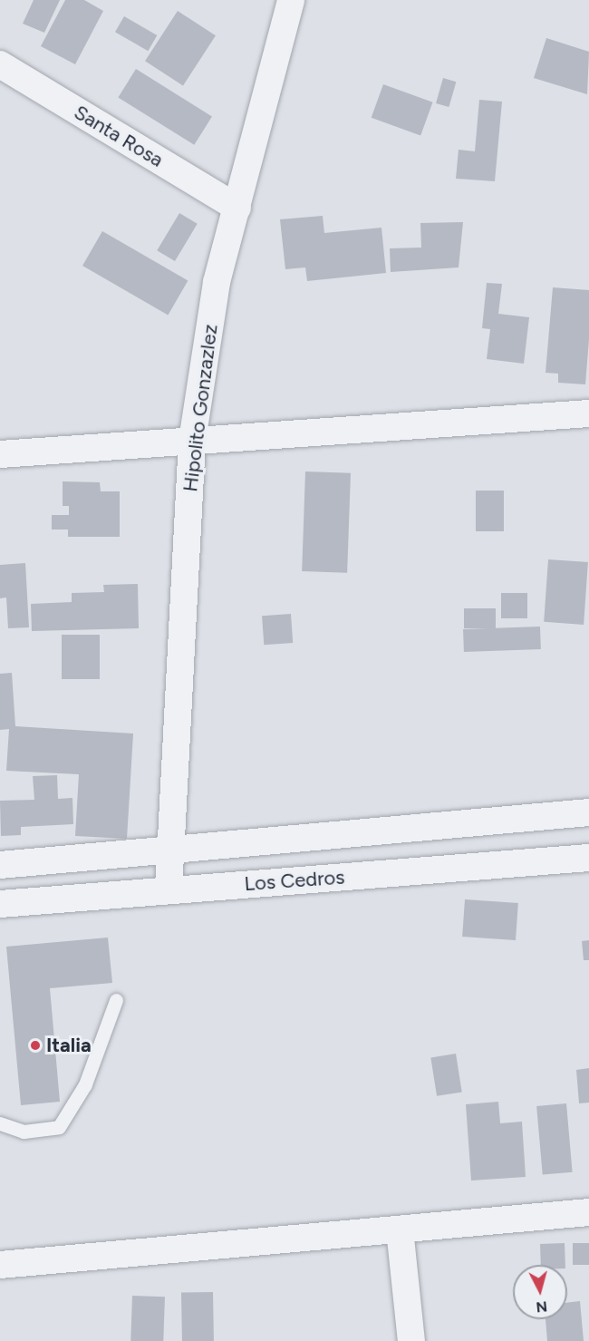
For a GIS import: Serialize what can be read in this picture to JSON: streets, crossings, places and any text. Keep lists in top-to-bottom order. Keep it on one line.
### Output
{"streets":{"street":["Santa Rosa","Hipolito Gonzazlez","Los Cedros"]},"crossings":[["Santa Rosa","Hipolito Gonzazlez"],["Hipolito Gonzazlez","Los Cedros"]],"places":["Italia"],"north":"bottom"}
